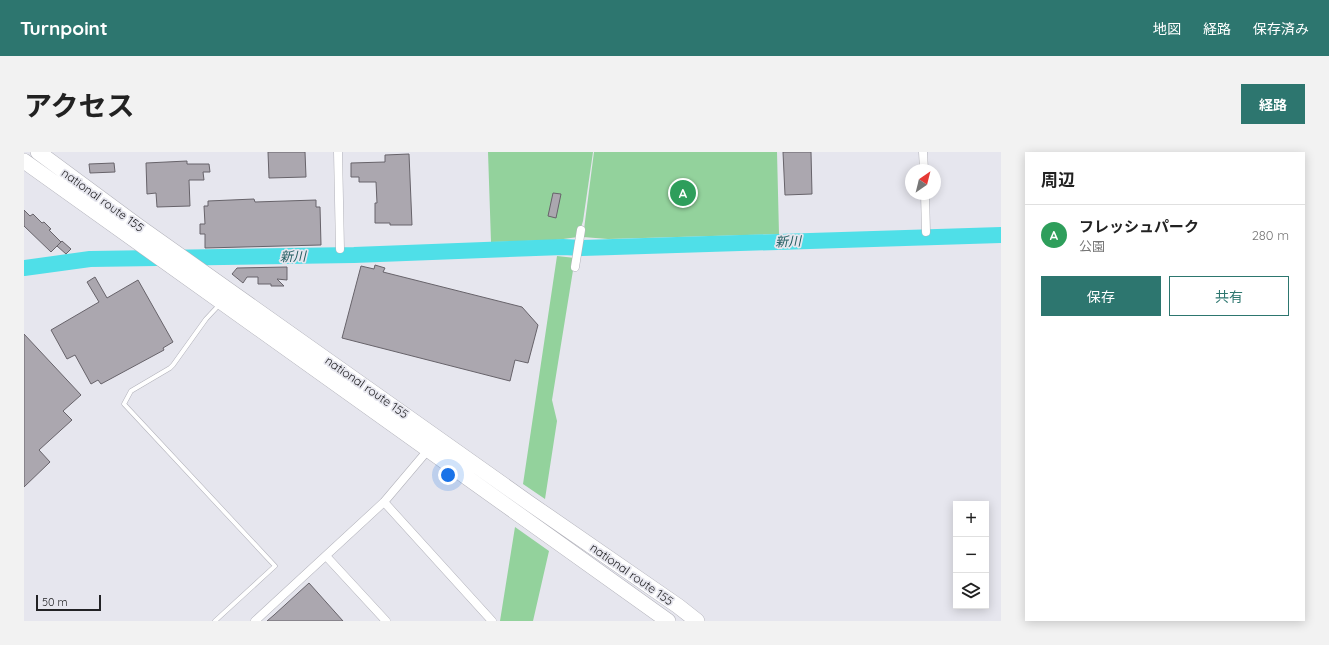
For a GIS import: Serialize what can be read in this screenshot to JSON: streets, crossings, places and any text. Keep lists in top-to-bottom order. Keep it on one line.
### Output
{"streets":{"highway":["national route 155"]},"water":["新川"],"scale_bar":"50 m","north":"top right","page":{"header":"Turnpoint","nav":["地図","経路","保存済み"],"title":"アクセス","buttons":["経路",["保存","共有"]],"heading":"周辺","pins":"A","list":[{"mark":"A","name":"フレッシュパーク","note":"公園","value":"280 m"}],"map_buttons":["+","−"],"scale":"50 m"}}
